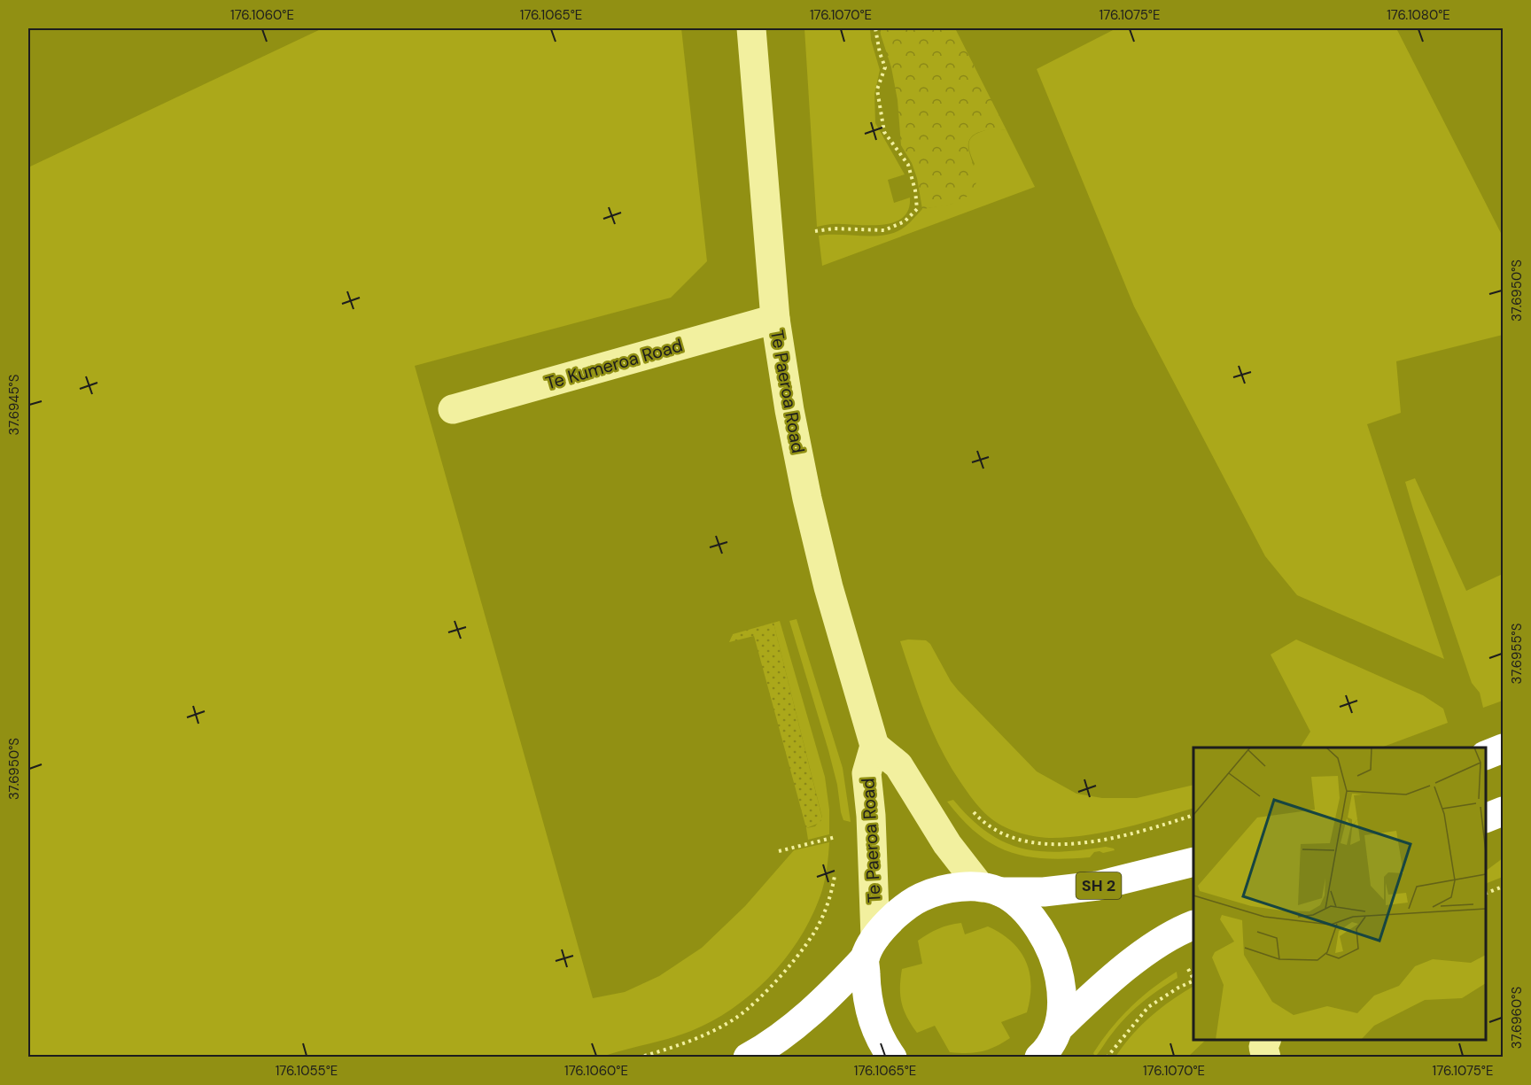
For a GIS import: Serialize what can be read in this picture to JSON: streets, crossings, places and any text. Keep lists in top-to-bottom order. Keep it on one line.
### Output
{"streets":{"highway":["SH 2"],"street":["Te Kumeroa Road","Te Paeroa Road"]},"crossings":[["Te Kumeroa Road","Te Paeroa Road"],["Te Paeroa Road","SH 2"]],"coordinates":["176.1060°E","176.1065°E","176.1070°E","176.1075°E","176.1080°E","37.6950°S","37.6945°S","37.6955°S","37.6960°S","176.1055°E"]}
